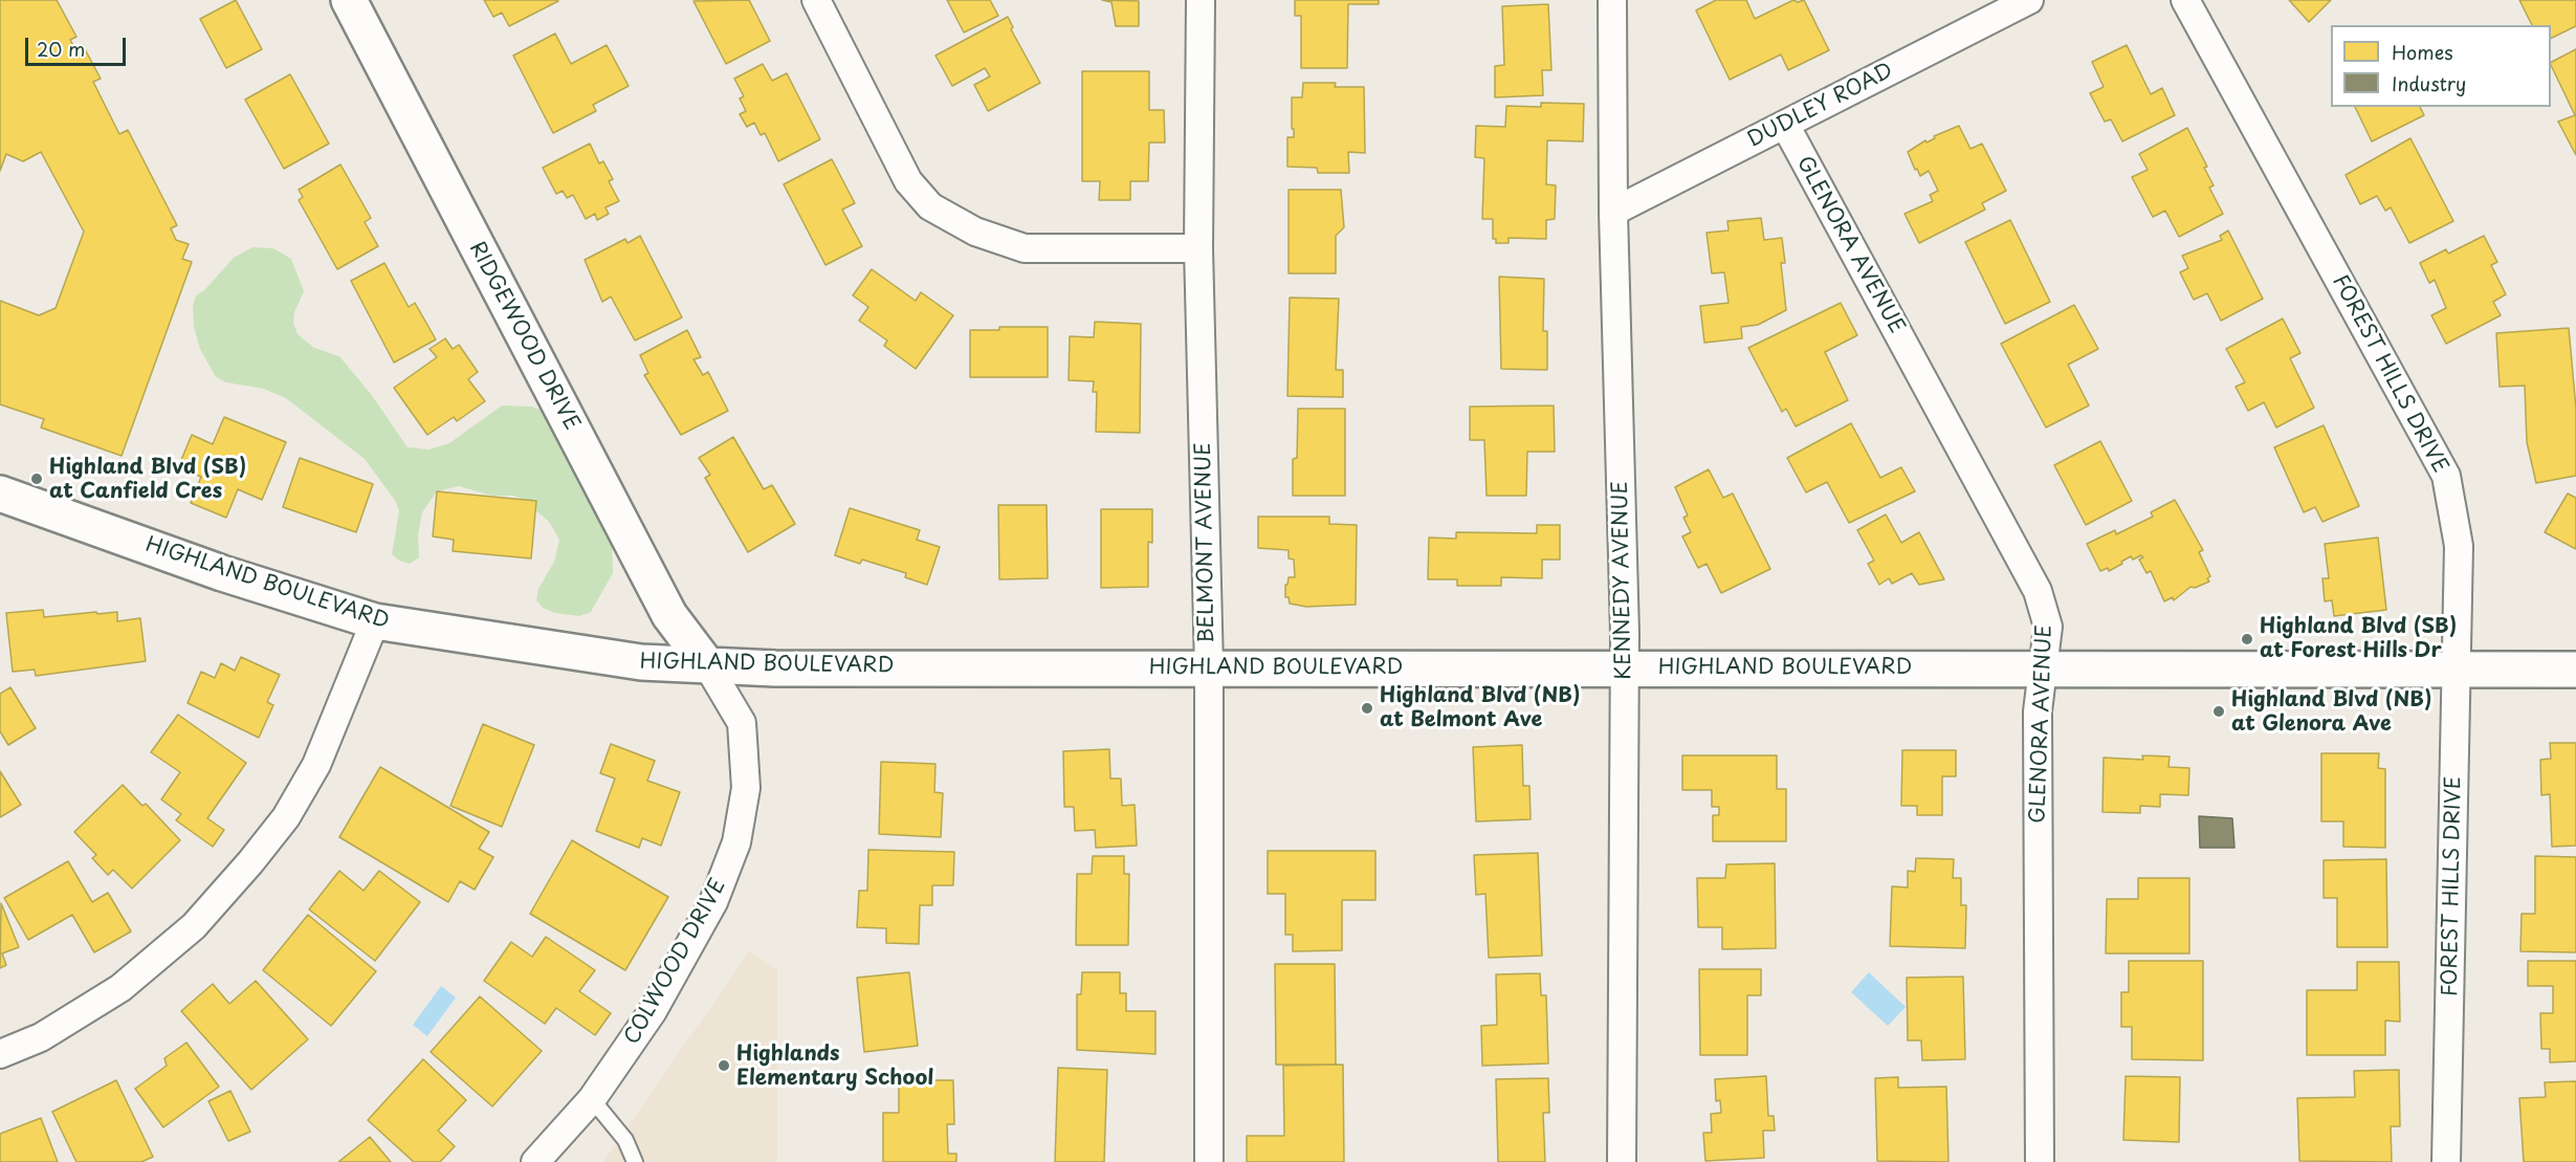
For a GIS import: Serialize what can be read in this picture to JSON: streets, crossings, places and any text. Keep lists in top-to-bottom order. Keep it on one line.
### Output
{"streets":{"street":["DUDLEY ROAD","GLENORA AVENUE","RIDGEWOOD DRIVE","FOREST HILLS DRIVE","BELMONT AVENUE","KENNEDY AVENUE","HIGHLAND BOULEVARD","COLWOOD DRIVE"]},"crossings":[["DUDLEY ROAD","GLENORA AVENUE"],["DUDLEY ROAD","KENNEDY AVENUE"],["GLENORA AVENUE","HIGHLAND BOULEVARD"],["RIDGEWOOD DRIVE","HIGHLAND BOULEVARD"],["RIDGEWOOD DRIVE","COLWOOD DRIVE"],["FOREST HILLS DRIVE","HIGHLAND BOULEVARD"],["BELMONT AVENUE","HIGHLAND BOULEVARD"],["KENNEDY AVENUE","HIGHLAND BOULEVARD"],["HIGHLAND BOULEVARD","COLWOOD DRIVE"]],"places":["Highland Blvd (SB) at Canfield Cres","Highland Blvd (SB) at Forest Hills Dr","Highland Blvd (NB) at Belmont Ave","Highland Blvd (NB) at Glenora Ave","Highlands Elementary School"],"legend":["Homes","Industry"],"scale_bar":"20 m"}
